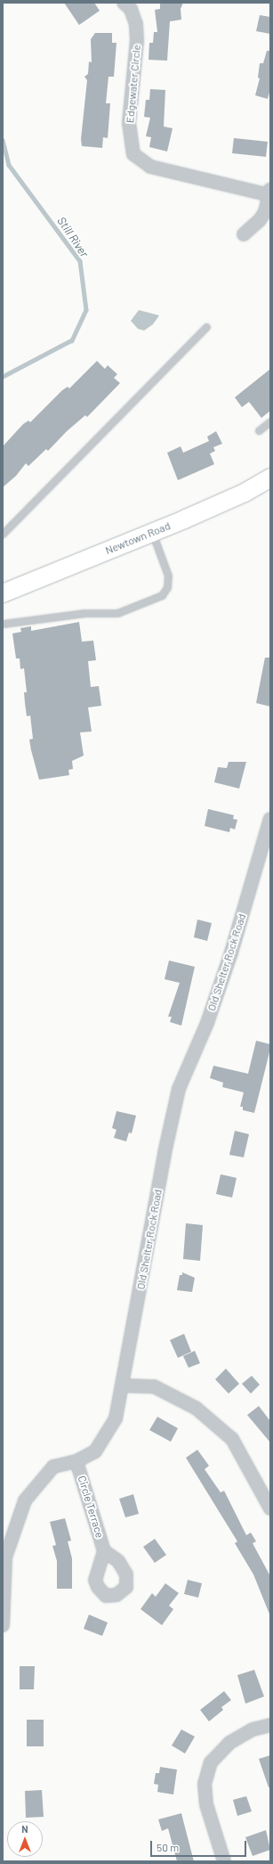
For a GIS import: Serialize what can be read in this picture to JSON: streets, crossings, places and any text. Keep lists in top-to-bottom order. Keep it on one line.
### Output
{"streets":{"main road":["Newtown Road"],"street":["Edgewater Circle","Old Shelter Rock Road","Circle Terrace"]},"crossings":[["Old Shelter Rock Road","Circle Terrace"]],"water":["Still River"],"scale_bar":"50 m","north":"top"}
